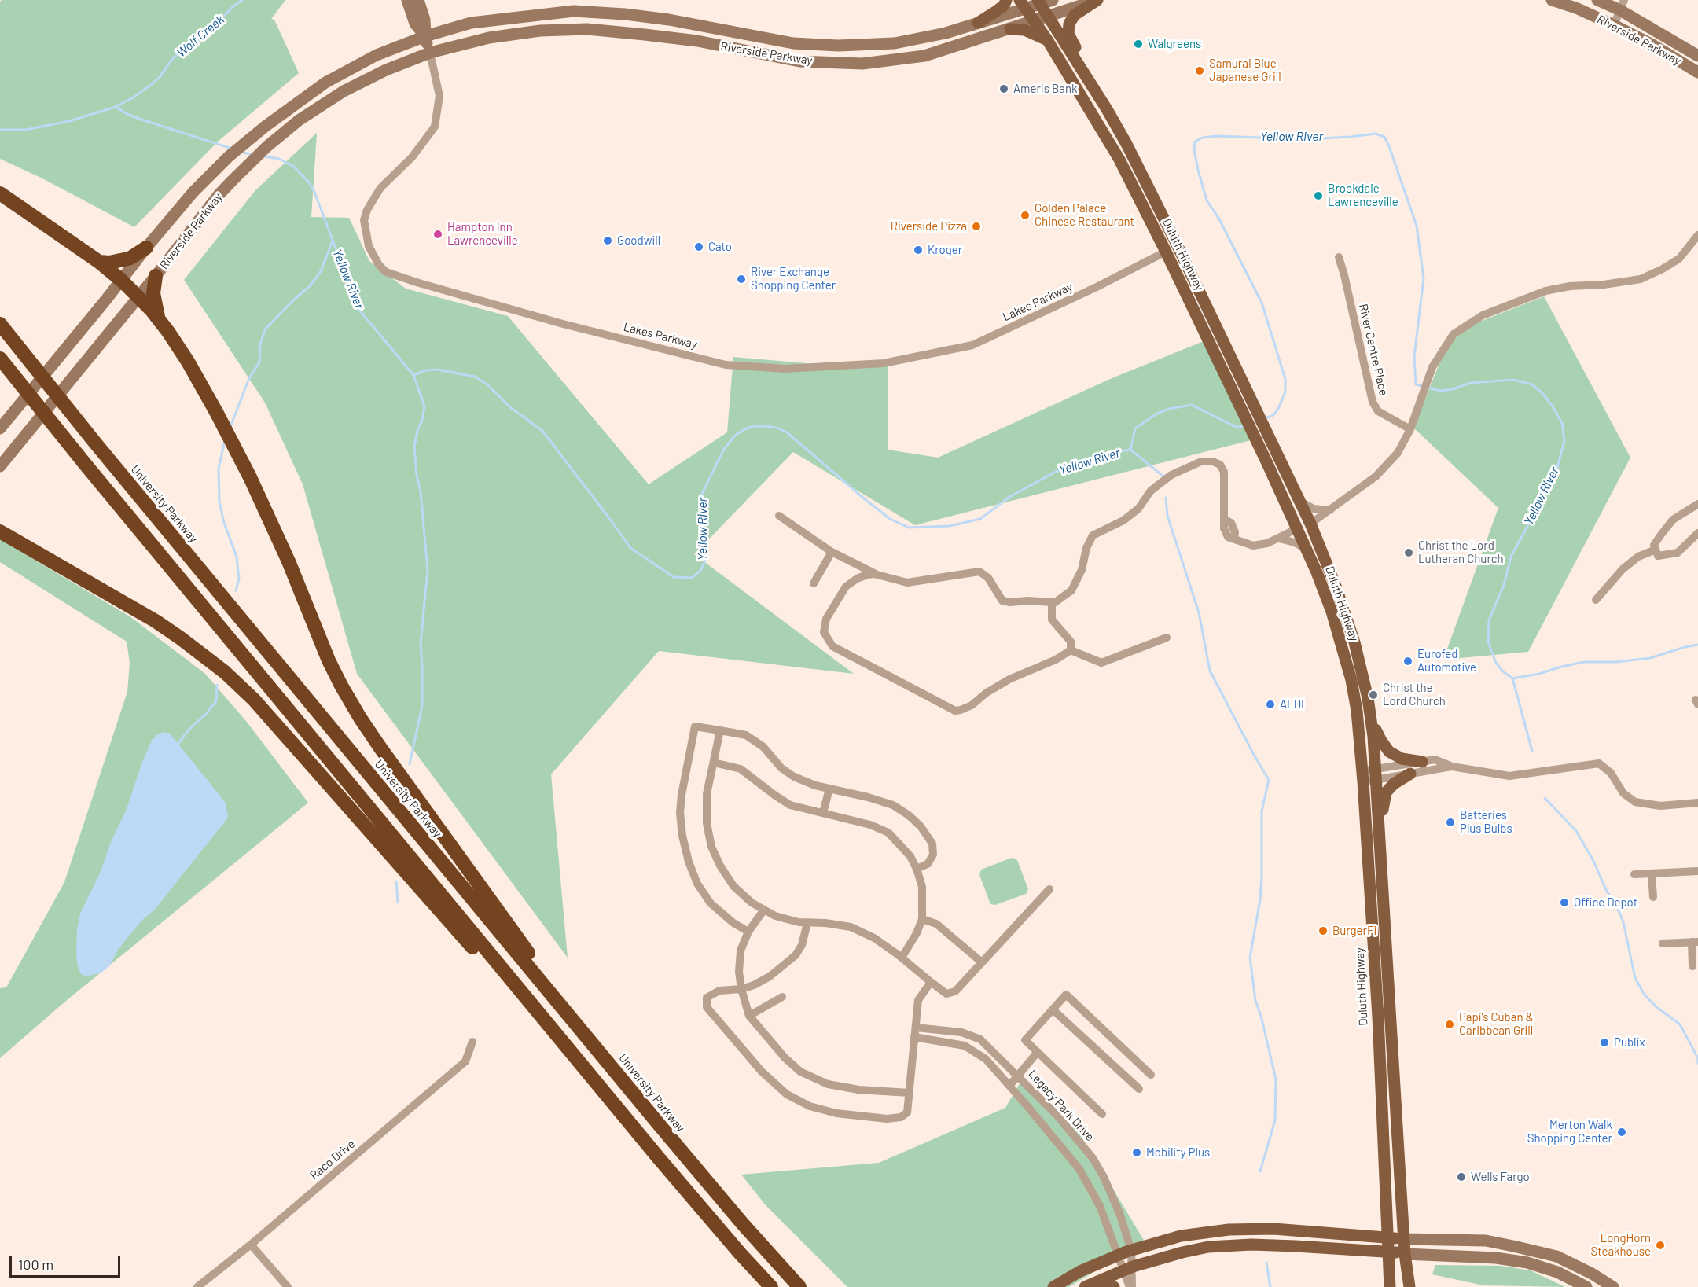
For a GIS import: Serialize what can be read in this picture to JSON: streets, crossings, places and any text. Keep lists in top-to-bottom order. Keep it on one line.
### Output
{"streets":{"highway":["University Parkway"],"main road":["Riverside Parkway","Duluth Highway"],"street":["Lakes Parkway","River Centre Place","Legacy Park Drive","Raco Drive"]},"crossings":[["Riverside Parkway","Duluth Highway"],["Riverside Parkway","Lakes Parkway"],["Duluth Highway","Lakes Parkway"]],"water":["Wolf Creek","Yellow River"],"places":["Walgreens","Samurai Blue Japanese Grill","Ameris Bank","Brookdale Lawrenceville","Golden Palace Chinese Restaurant","Riverside Pizza","Hampton Inn Lawrenceville","Goodwill","Cato","Kroger","River Exchange Shopping Center","Christ the Lord Lutheran Church","Eurofed Automotive","Christ the Lord Church","ALDI","Batteries Plus Bulbs","Office Depot","BurgerFi","Papi's Cuban & Caribbean Grill","Publix","Merton Walk Shopping Center","Mobility Plus","Wells Fargo","LongHorn Steakhouse"],"scale_bar":"100 m"}
